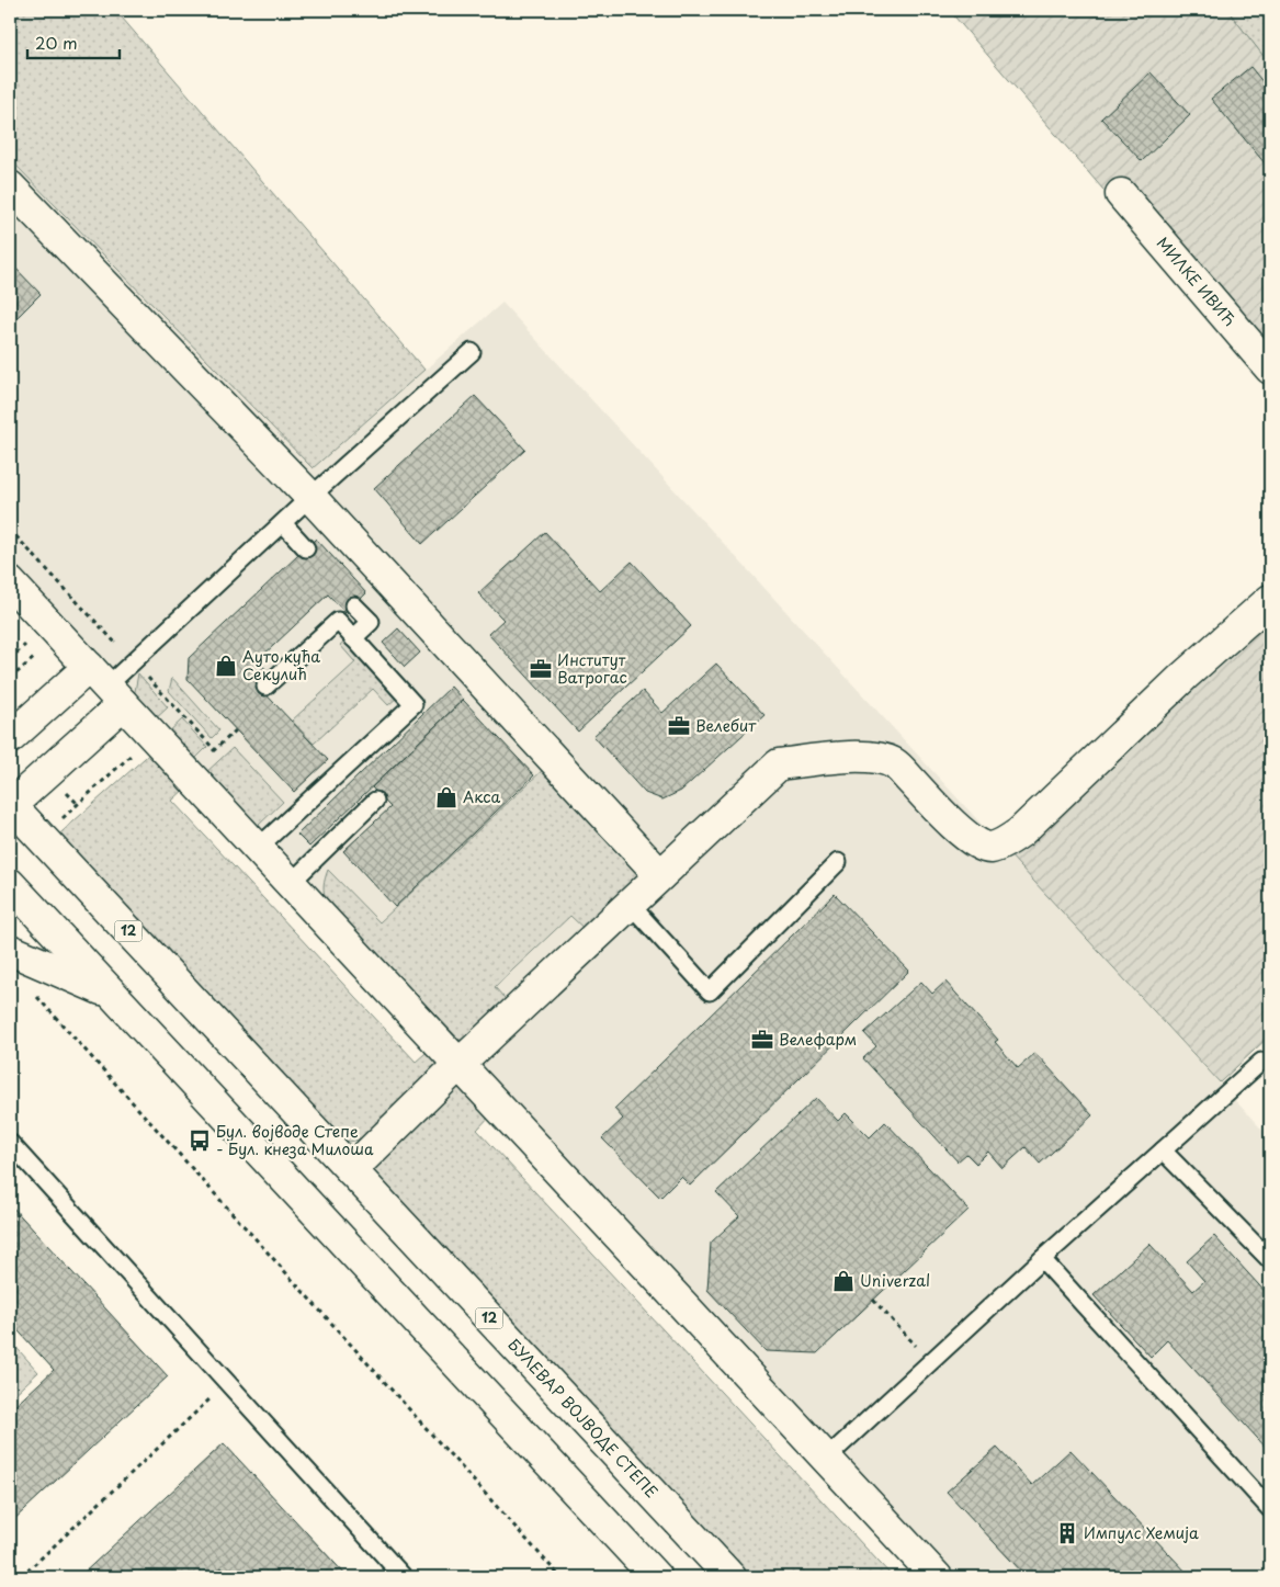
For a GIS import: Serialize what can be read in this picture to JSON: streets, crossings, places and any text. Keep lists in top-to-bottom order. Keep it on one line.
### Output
{"streets":{"street":["МИЛКЕ ИВИЋ","12","БУЛЕВАР ВОЈВОДЕ СТЕПЕ"]},"places":{"shop":["Ауто кућа Секулић","Акса","Univerzal"],"office":["Институт Ватрогас","Велебит","Велефарм"],"bus stop":["Бул. војводе Степе - Бул. кнеза Милоша"],"building":["Импулс Хемија"]},"scale_bar":"20 m"}
